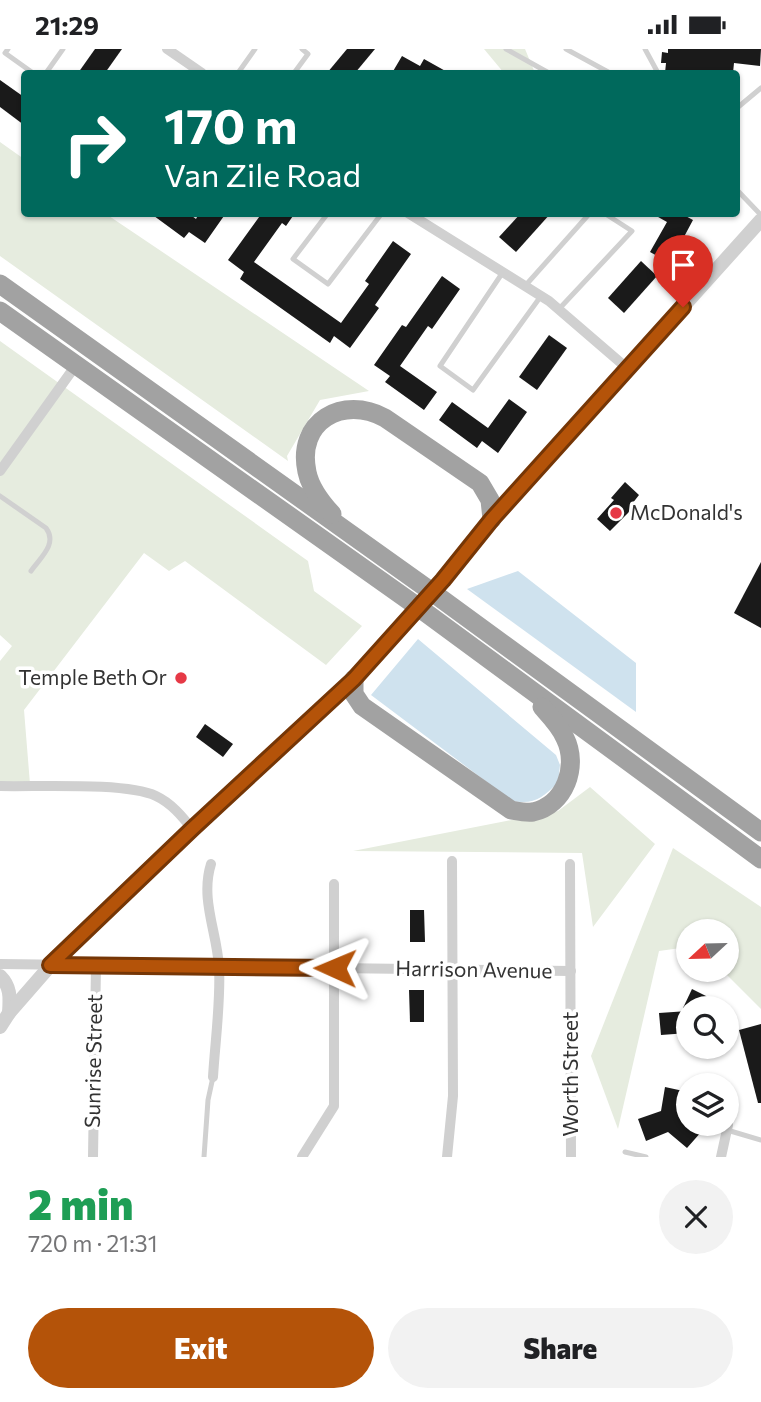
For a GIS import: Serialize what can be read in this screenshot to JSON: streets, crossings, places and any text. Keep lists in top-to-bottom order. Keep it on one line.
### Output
{"streets":{"street":["Harrison Avenue","Sunrise Street","Worth Street"]},"crossings":[["Harrison Avenue","Sunrise Street"],["Harrison Avenue","Worth Street"]],"places":["McDonald's","Temple Beth Or"],"north":"left","page":{"status":"21:29","turn":["170 m","Van Zile Road"],"heading":["2 min","720 m · 21:31"],"buttons":["Exit","Share"]}}
